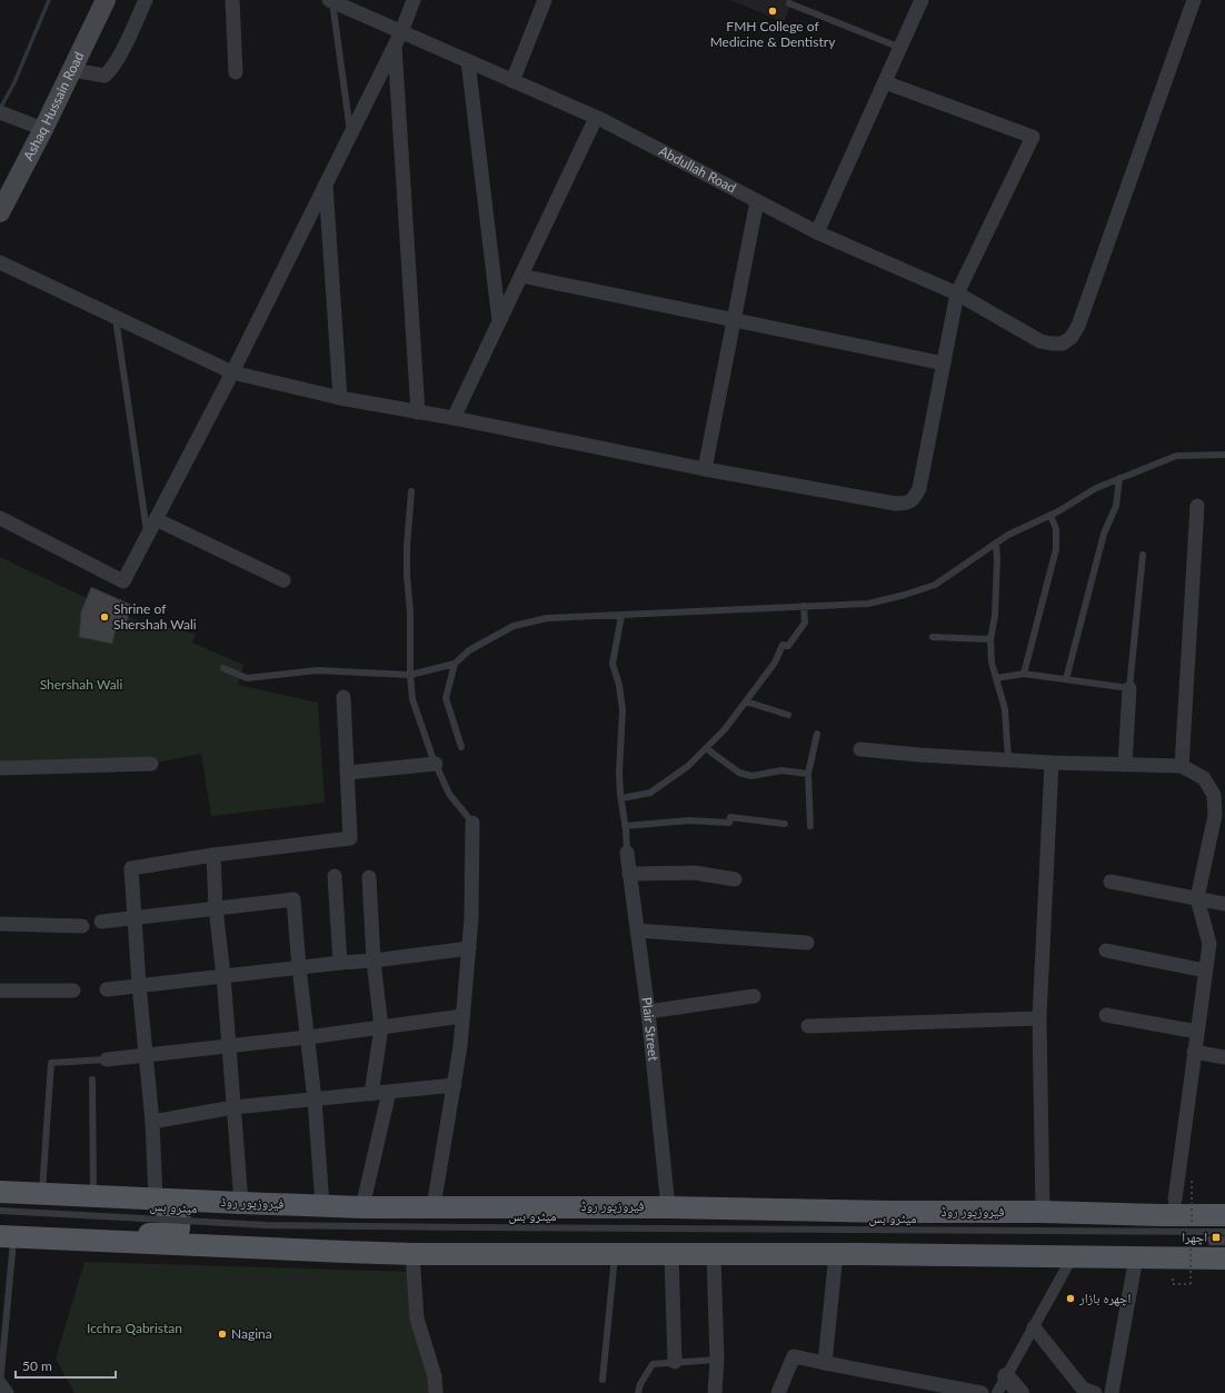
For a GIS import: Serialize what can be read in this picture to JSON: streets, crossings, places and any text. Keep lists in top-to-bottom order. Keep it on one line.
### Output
{"streets":{"main road":["Ashaq Hussain Road","فیروزپور روڈ"],"street":["Abdullah Road","Plair Street"],"lane":["میٹرو بس"]},"crossings":[["Plair Street","فیروزپور روڈ"]],"parks":["Shershah Wali","Icchra Qabristan"],"places":{"other":["FMH College of Medicine & Dentistry","Shrine of Shershah Wali","اچھرہ بازار","Nagina"],"transit":["اچھرا"]},"scale_bar":"50 m"}
